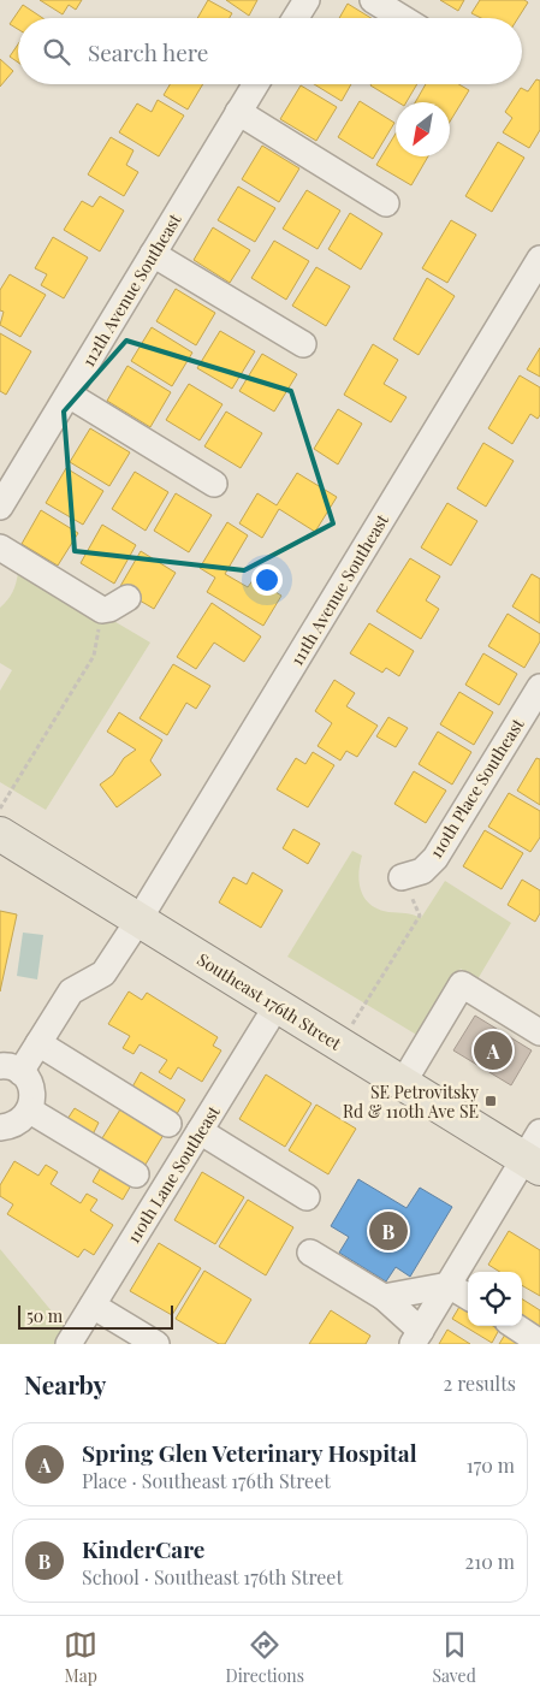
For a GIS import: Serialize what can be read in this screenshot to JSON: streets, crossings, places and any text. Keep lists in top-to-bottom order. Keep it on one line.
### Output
{"streets":{"main road":["Southeast 176th Street"],"street":["112th Avenue Southeast","111th Avenue Southeast","110th Place Southeast","110th Lane Southeast"]},"crossings":[["111th Avenue Southeast","Southeast 176th Street"],["Southeast 176th Street","110th Lane Southeast"]],"places":{"transit":["SE Petrovitsky Rd & 110th Ave SE"]},"scale_bar":"50 m","north":"bottom left","page":{"search":"Search here","pins":["A","B"],"scale":"50 m","heading":["Nearby","2 results"],"list":[{"mark":"A","name":"Spring Glen Veterinary Hospital","note":"Place · Southeast 176th Street","value":"170 m"},{"mark":"B","name":"KinderCare","note":"School · Southeast 176th Street","value":"210 m"}],"nav":["Map","Directions","Saved"]}}
